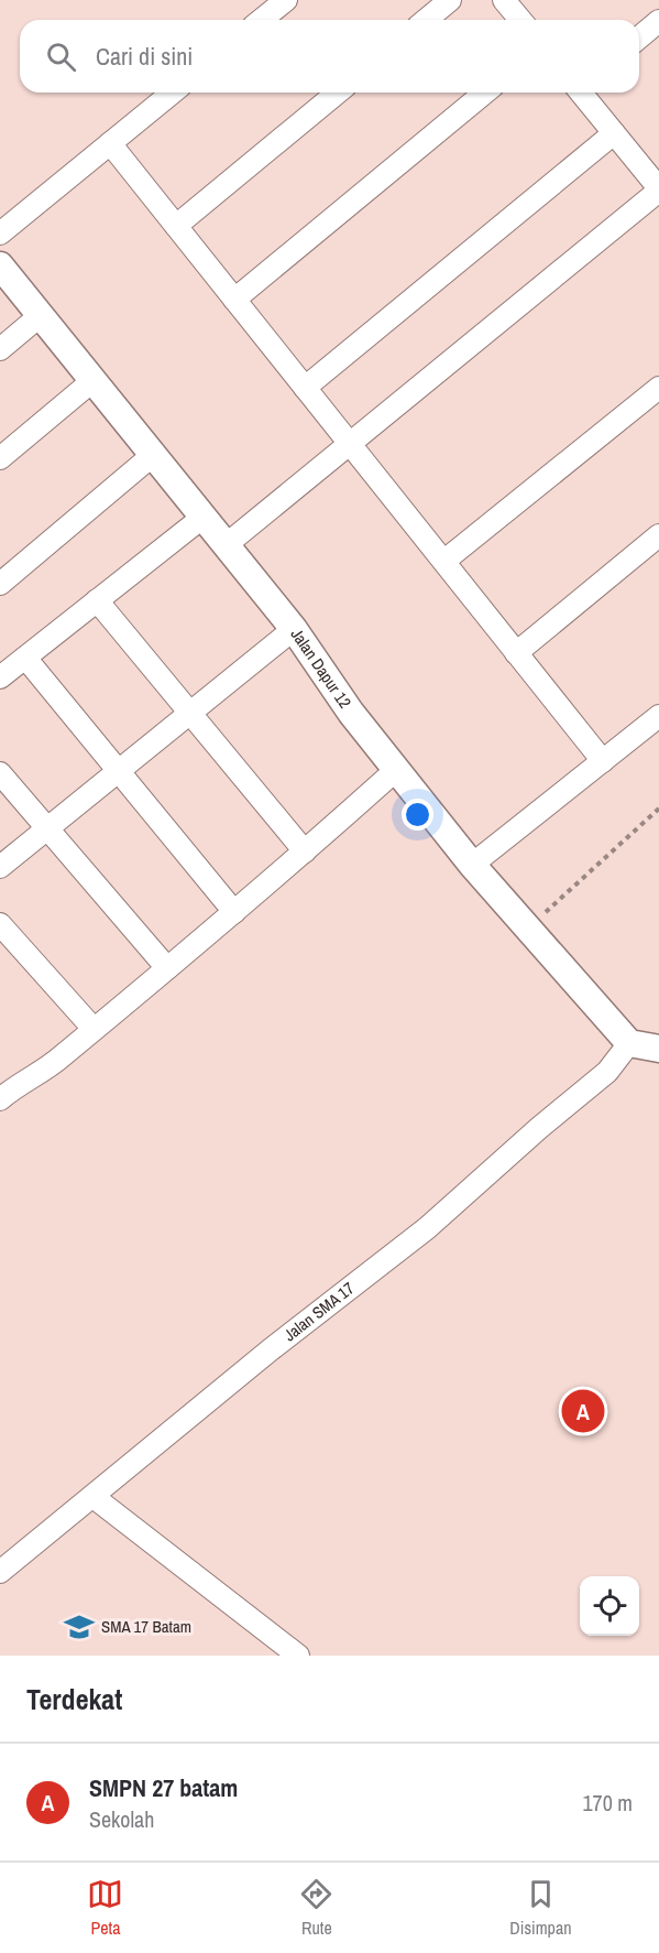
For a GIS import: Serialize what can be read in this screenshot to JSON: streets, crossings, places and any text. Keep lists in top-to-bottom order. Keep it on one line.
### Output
{"streets":{"street":["Jalan Dapur 12","Jalan SMA 17"]},"crossings":[["Jalan Dapur 12","Jalan SMA 17"]],"places":{"school or university":["SMA 17 Batam"]},"page":{"search":"Cari di sini","pins":"A","heading":"Terdekat","list":[{"mark":"A","name":"SMPN 27 batam","note":"Sekolah","value":"170 m"}],"nav":["Peta","Rute","Disimpan"]}}
